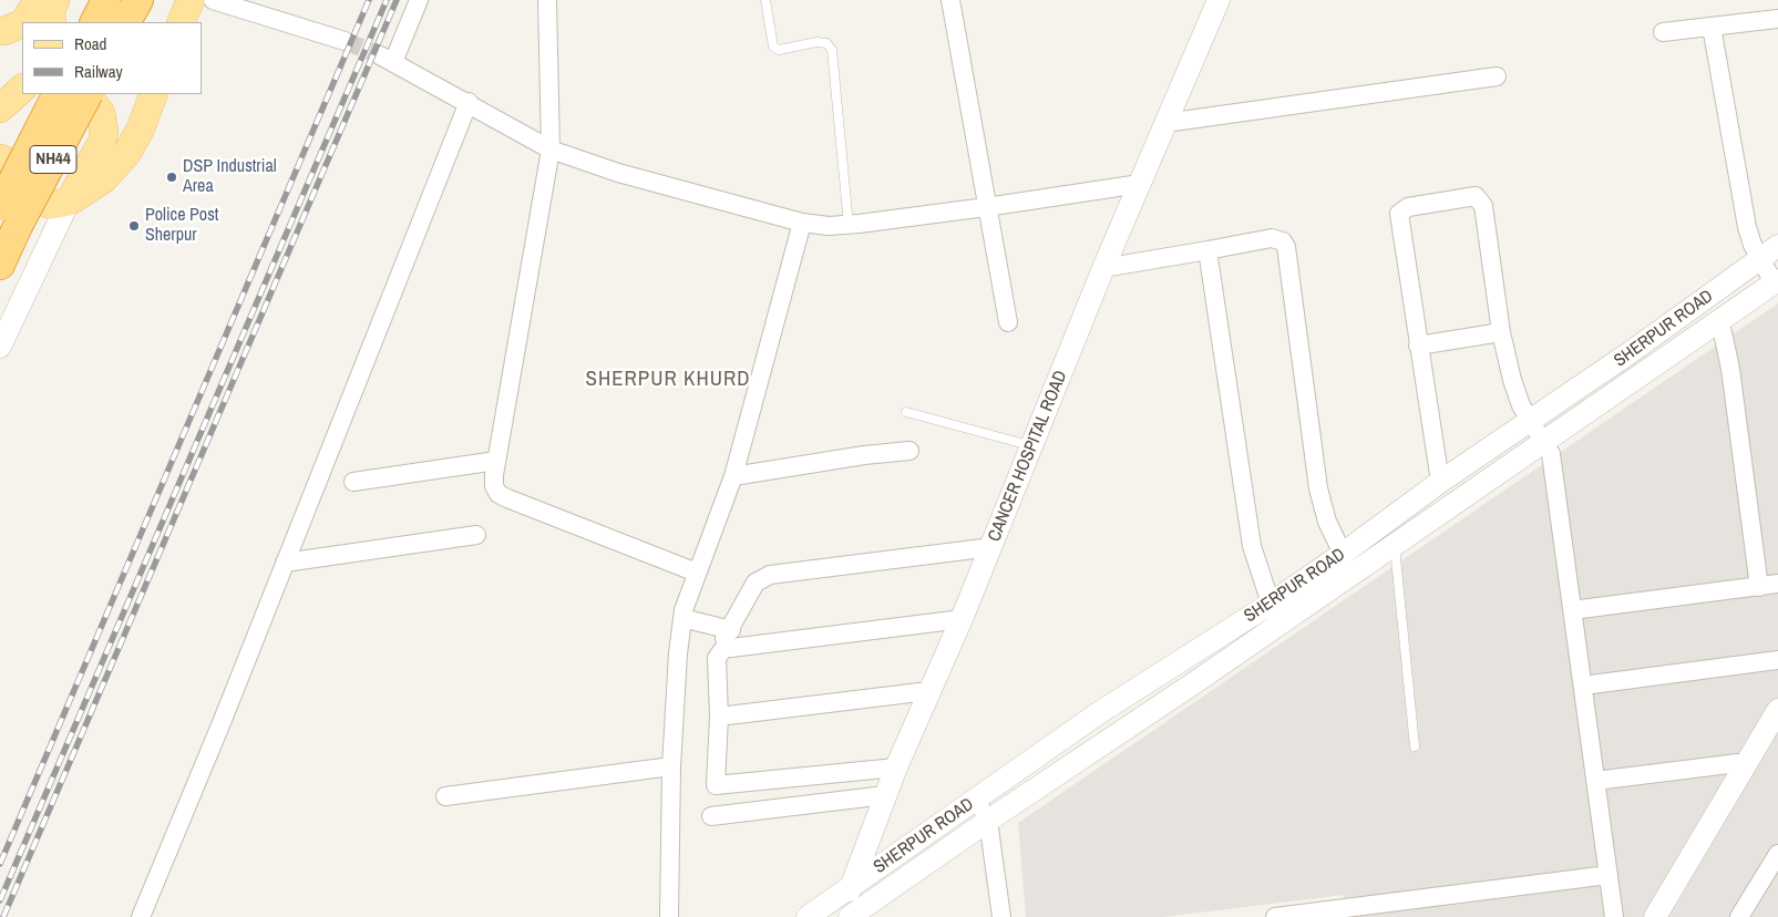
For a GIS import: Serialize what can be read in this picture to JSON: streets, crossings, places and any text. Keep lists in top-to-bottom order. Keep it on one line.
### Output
{"streets":{"highway":["NH44"],"street":["SHERPUR ROAD","CANCER HOSPITAL ROAD"]},"crossings":[["SHERPUR ROAD","CANCER HOSPITAL ROAD"]],"districts":["SHERPUR KHURD"],"places":["DSP Industrial Area","Police Post Sherpur"],"legend":["Road","Railway"]}
